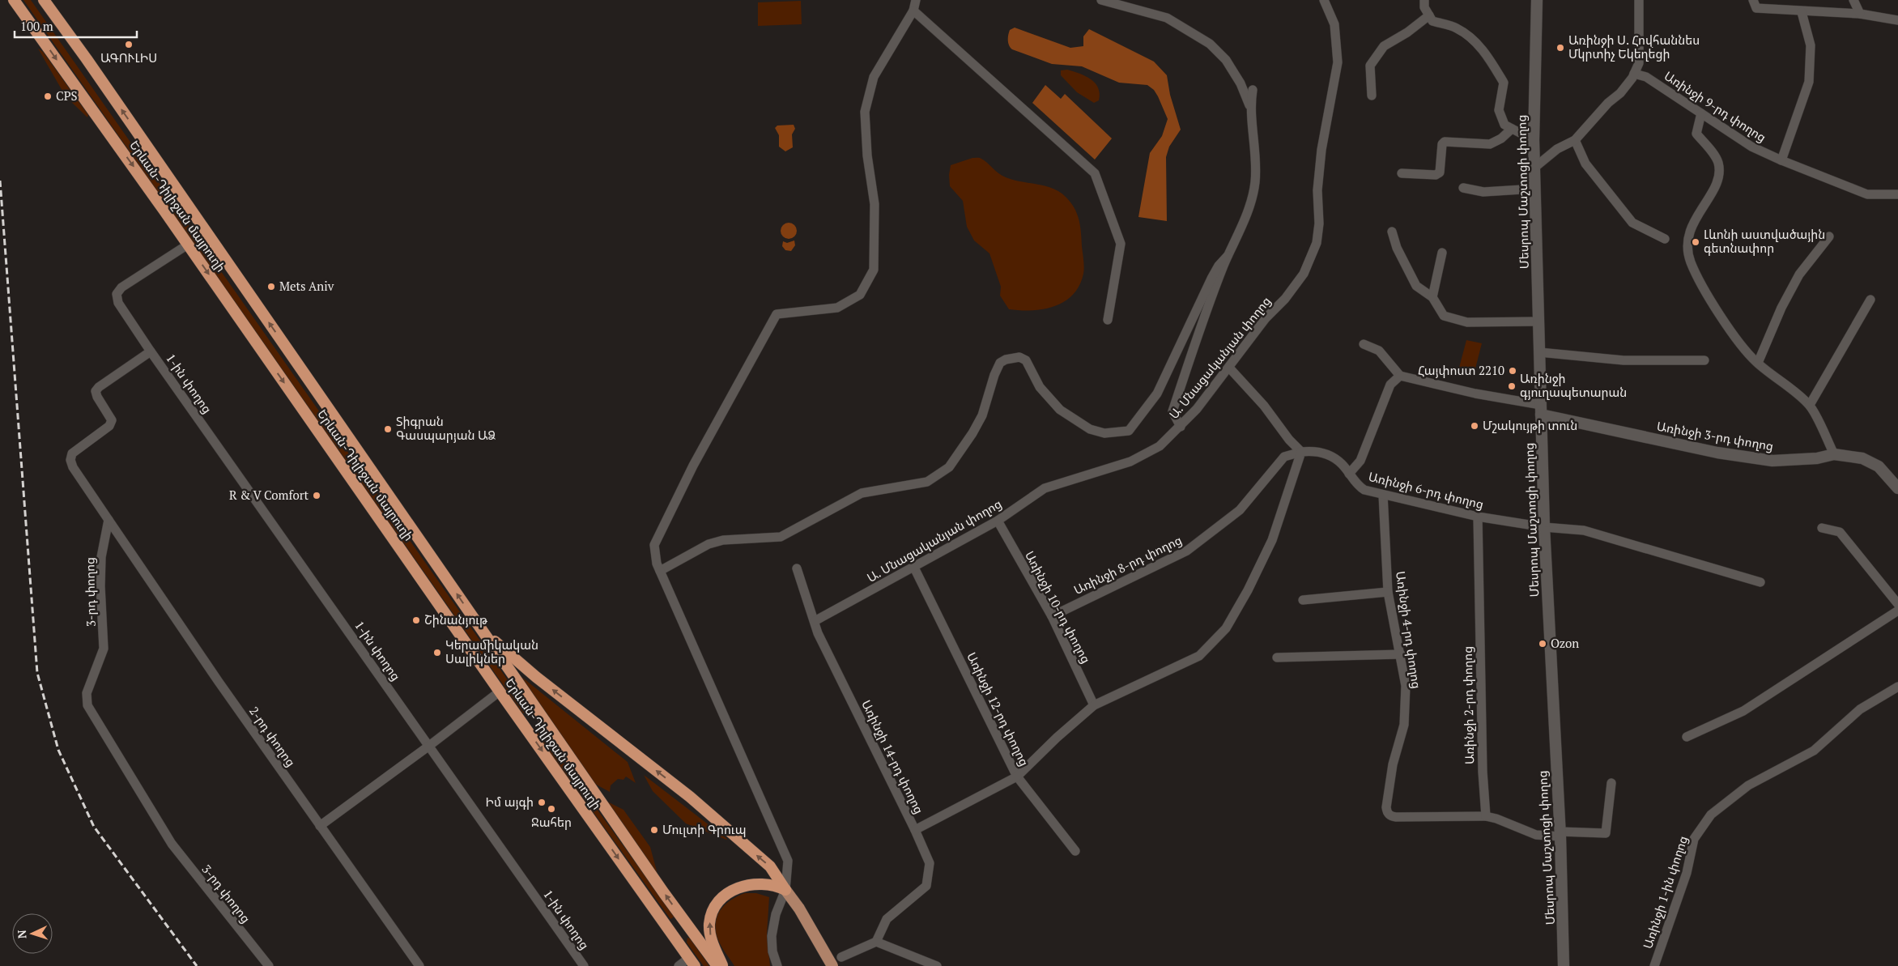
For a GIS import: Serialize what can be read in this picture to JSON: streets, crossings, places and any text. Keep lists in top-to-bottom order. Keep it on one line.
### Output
{"streets":{"highway":["Երևան-Դիլիջան մայրուղի"],"street":["Առինջի 9-րդ փողոց","Մեսրոպ Մաշտոցի փողոց","Ա. Մնացականյան փողոց","1-ին փողոց","Առինջի 3-րդ փողոց","Առինջի 6-րդ փողոց","Առինջի 8-րդ փողոց","3-րդ փողոց","Առինջի 10-րդ փողոց","Առինջի 4-րդ փողոց","Առինջի 2-րդ փողոց","Առինջի 12-րդ փողոց","2-րդ փողոց","Առինջի 14-րդ փողոց","Առինջի 1-ին փողոց"]},"crossings":[["Մեսրոպ Մաշտոցի փողոց","Առինջի 3-րդ փողոց"],["Մեսրոպ Մաշտոցի փողոց","Առինջի 6-րդ փողոց"],["Ա. Մնացականյան փողոց","Առինջի 10-րդ փողոց"],["Ա. Մնացականյան փողոց","Առինջի 12-րդ փողոց"],["Ա. Մնացականյան փողոց","Առինջի 14-րդ փողոց"],["Առինջի 6-րդ փողոց","Առինջի 8-րդ փողոց"],["Առինջի 6-րդ փողոց","Առինջի 4-րդ փողոց"],["Առինջի 6-րդ փողոց","Առինջի 2-րդ փողոց"],["Առինջի 8-րդ փողոց","Առինջի 10-րդ փողոց"],["3-րդ փողոց","2-րդ փողոց"],["Առինջի 4-րդ փողոց","Առինջի 2-րդ փողոց"]],"places":["ԱԳՈՒԼԻՍ","Առինջի Ս. Հովհաննես Մկրտիչ Եկեղեցի","CPS","Լևոնի աստվածային գետնափոր","Mets Aniv","Հայփոստ 2210","Առինջի գյուղապետարան","Մշակույթի տուն","Տիգրան Գասպարյան ԱՁ","R & V Comfort","Շինանյութ","Ozon","Կերամիկական Սալիկներ","Իմ այգի","Ջահեր","Մուլտի Գրուպ"],"scale_bar":"100 m","north":"left"}
